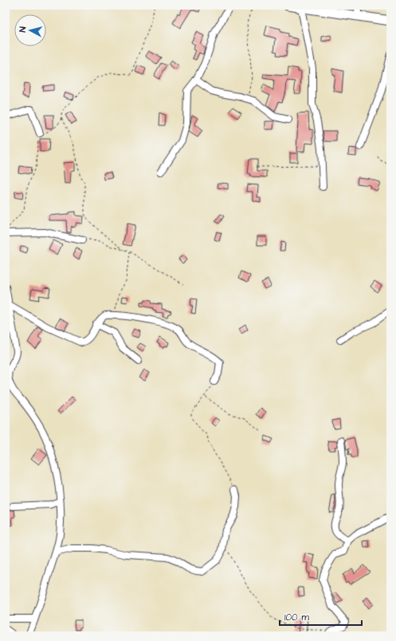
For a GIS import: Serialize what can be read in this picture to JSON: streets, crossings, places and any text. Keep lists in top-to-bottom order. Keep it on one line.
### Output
{"scale_bar":"100 m","north":"left"}
